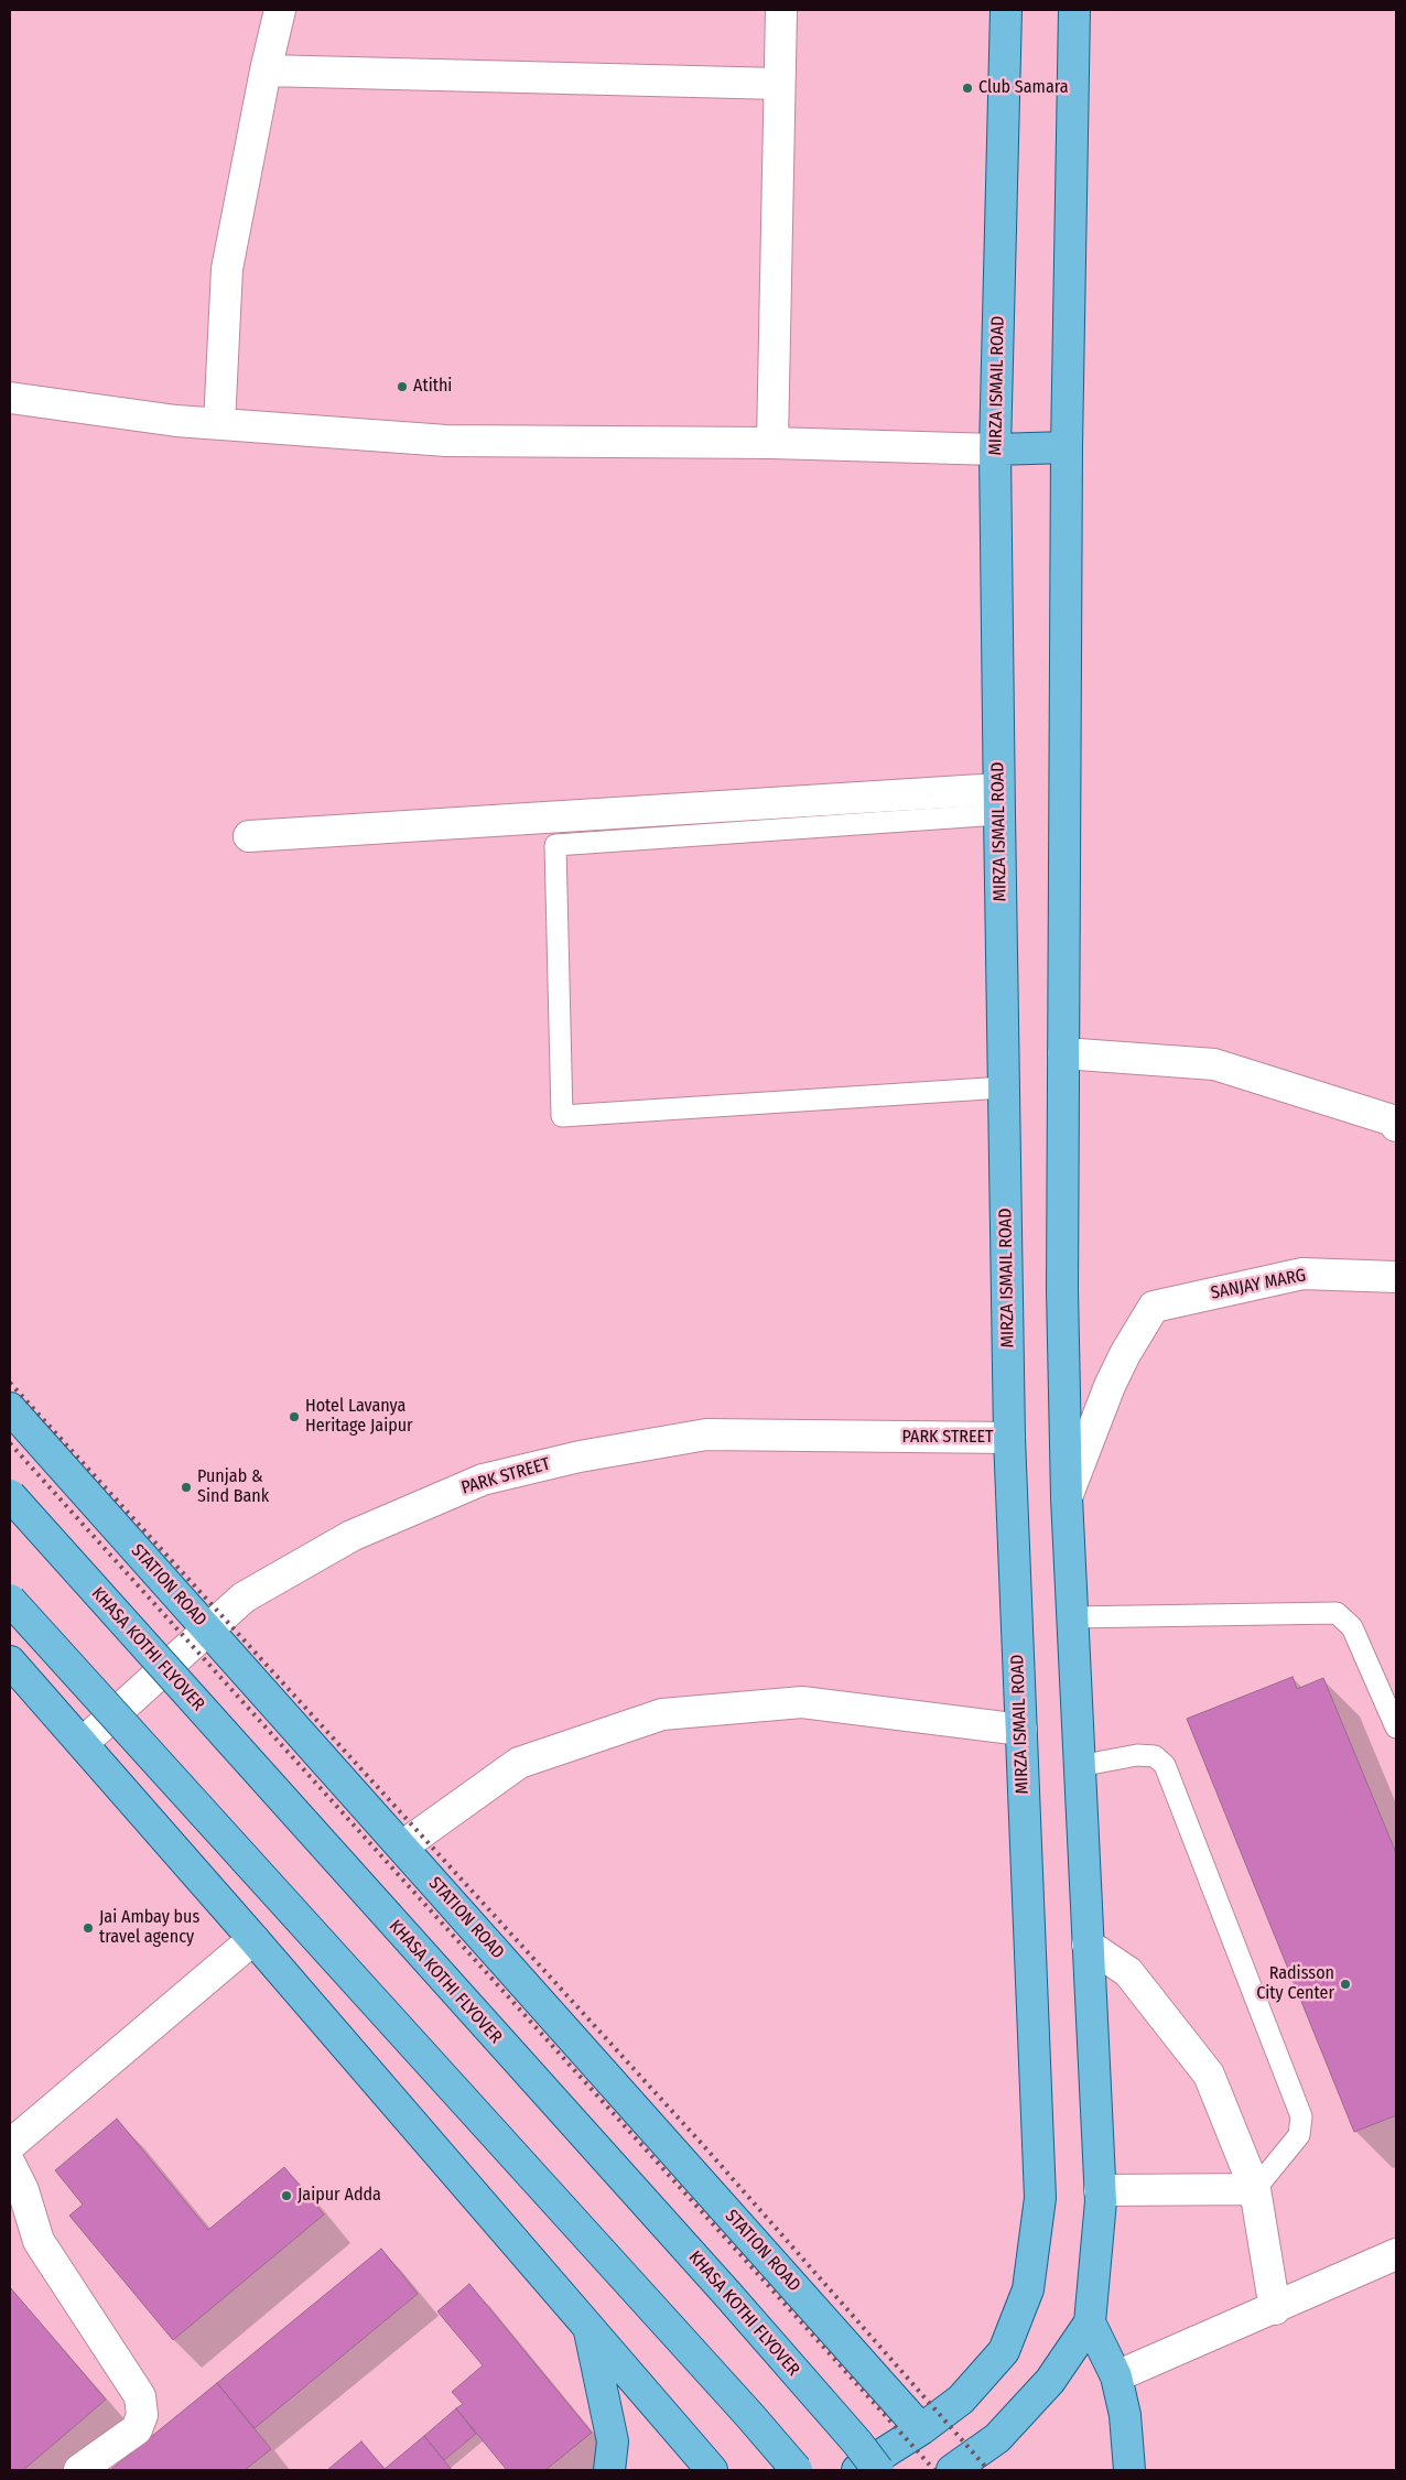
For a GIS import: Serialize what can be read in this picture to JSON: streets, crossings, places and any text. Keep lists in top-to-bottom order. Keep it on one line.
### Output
{"streets":{"main road":["MIRZA ISMAIL ROAD","STATION ROAD","KHASA KOTHI FLYOVER"],"street":["SANJAY MARG","PARK STREET"]},"crossings":[["MIRZA ISMAIL ROAD","PARK STREET"],["MIRZA ISMAIL ROAD","STATION ROAD"],["PARK STREET","STATION ROAD"]],"places":["Club Samara","Atithi","Hotel Lavanya Heritage Jaipur","Punjab & Sind Bank","Jai Ambay bus travel agency","Radisson City Center","Jaipur Adda"]}
